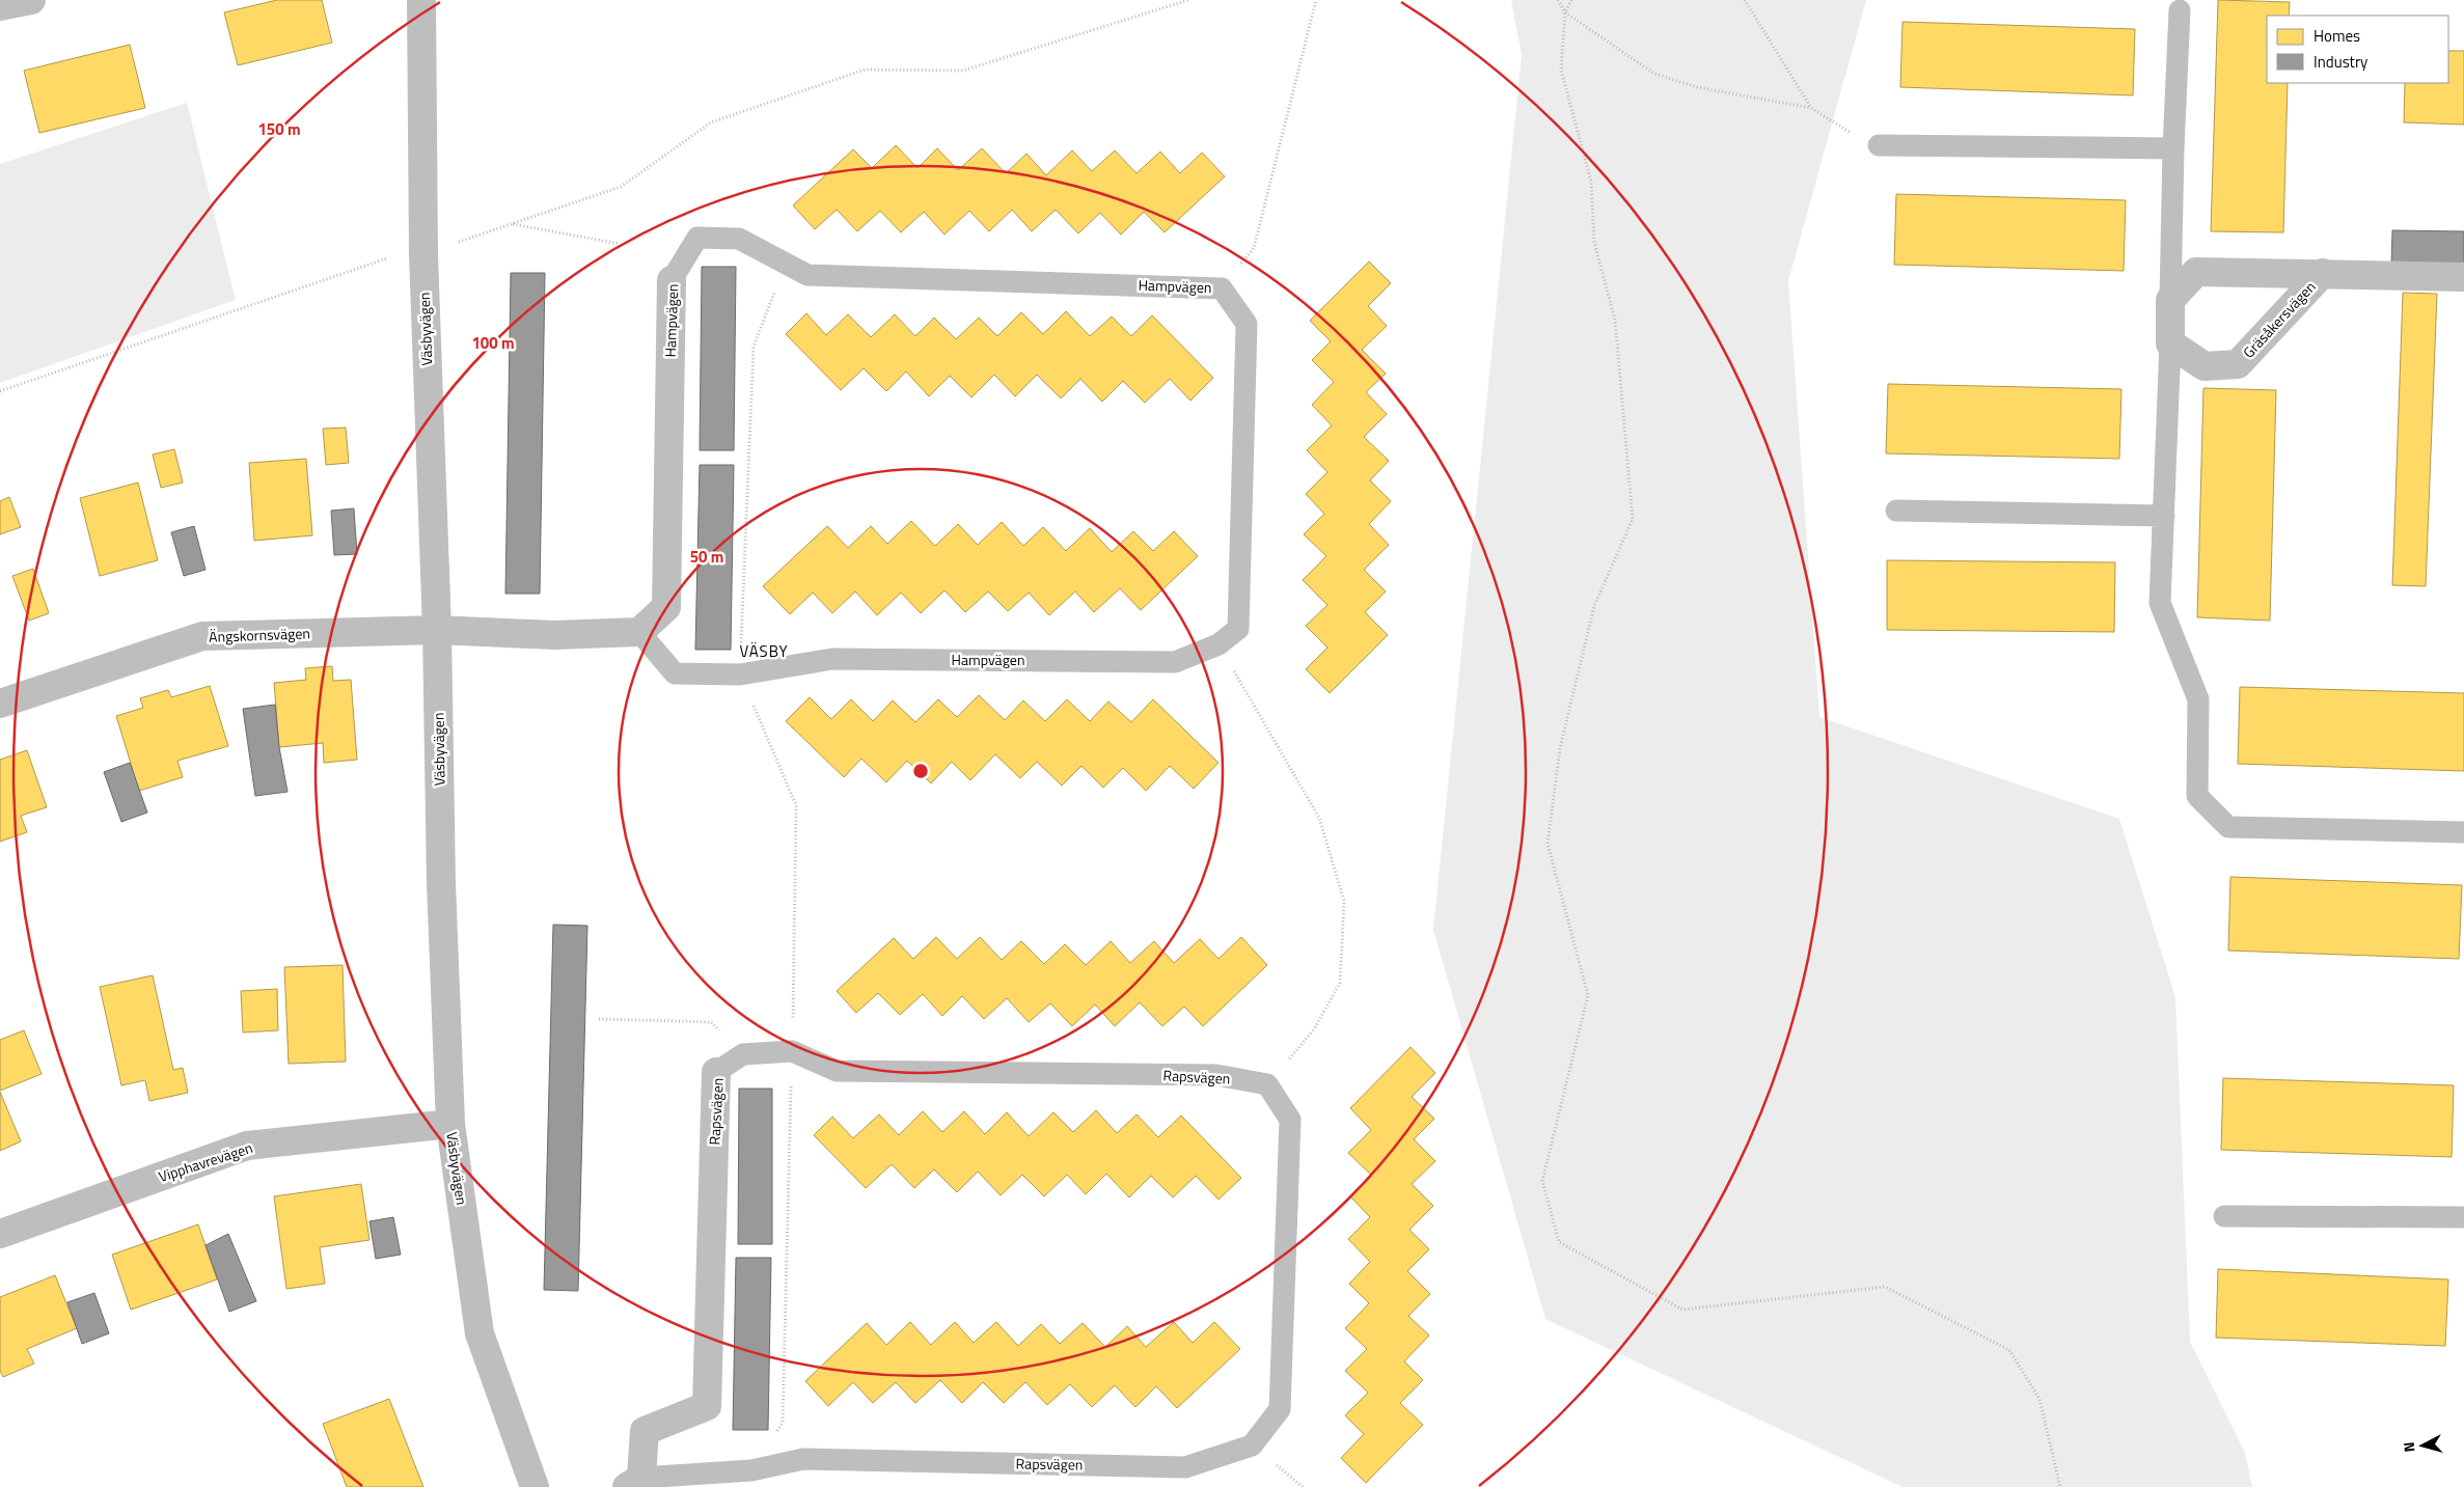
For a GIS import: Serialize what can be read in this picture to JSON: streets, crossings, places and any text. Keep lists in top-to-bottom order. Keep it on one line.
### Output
{"streets":{"street":["Hampvägen","Gräsåkersvägen","Väsbyvägen","Ängskornsvägen","Rapsvägen","Vipphavrevägen"]},"crossings":[["Väsbyvägen","Ängskornsvägen"],["Väsbyvägen","Vipphavrevägen"]],"districts":["VÄSBY"],"legend":["Homes","Industry"],"north":"left","rings":["150 m","100 m","50 m"]}
